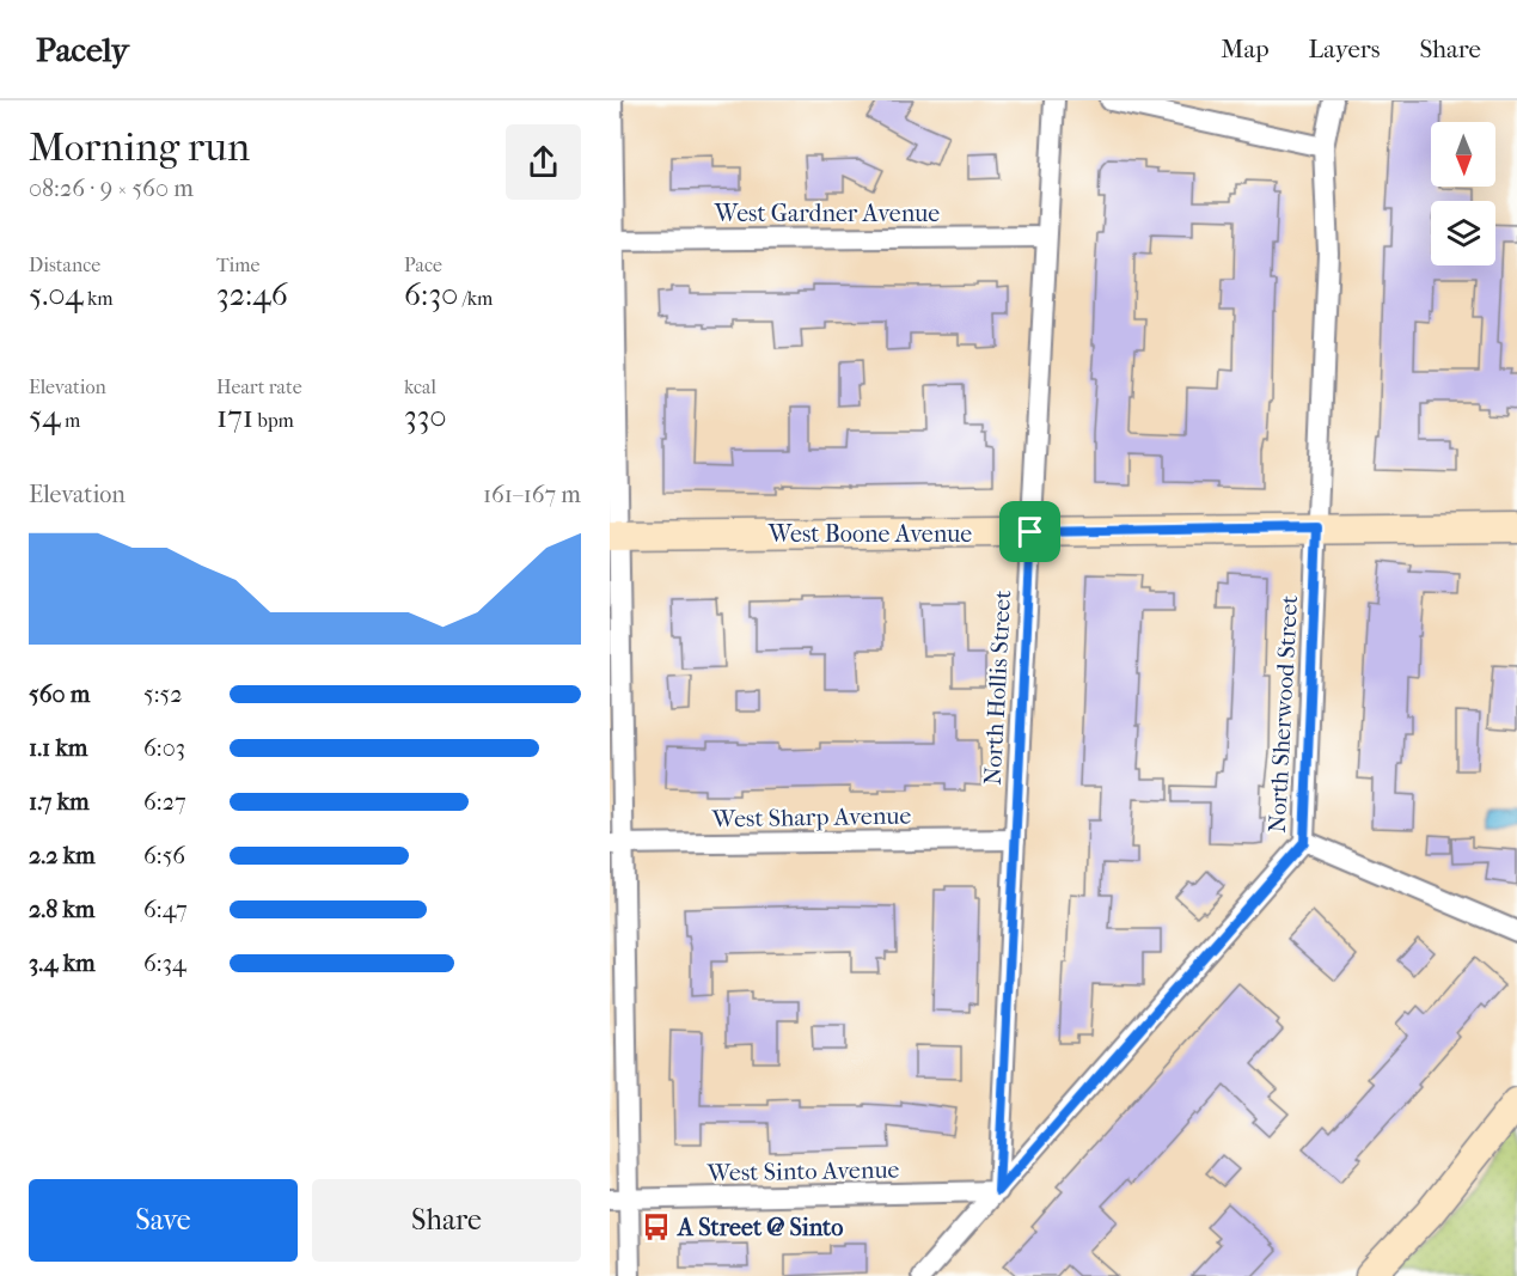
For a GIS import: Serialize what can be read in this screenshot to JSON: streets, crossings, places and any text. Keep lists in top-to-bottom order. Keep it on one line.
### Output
{"streets":{"main road":["West Boone Avenue"],"street":["West Gardner Avenue","North Hollis Street","North Sherwood Street","West Sharp Avenue","West Sinto Avenue"]},"crossings":[["West Gardner Avenue","North Hollis Street"],["West Boone Avenue","North Hollis Street"],["West Boone Avenue","North Sherwood Street"],["North Hollis Street","North Sherwood Street"],["North Hollis Street","West Sharp Avenue"],["North Hollis Street","West Sinto Avenue"],["North Sherwood Street","West Sinto Avenue"]],"places":{"bus stop":["A Street @ Sinto"]},"north":"bottom","page":{"header":"Pacely","nav":["Map","Layers","Share"],"heading":["Morning run","08:26 · 9 × 560 m"],"stats":[["Distance","5.04 km"],["Time","32:46"],["Pace","6:30 /km"],["Elevation","54 m"],["Heart rate","171 bpm"],["kcal","330"]],"chart":["Elevation","161–167 m"],"list":[{"name":"560 m","note":"5:52"},{"name":"1.1 km","note":"6:03"},{"name":"1.7 km","note":"6:27"},{"name":"2.2 km","note":"6:56"},{"name":"2.8 km","note":"6:47"},{"name":"3.4 km","note":"6:34"}],"buttons":["Save","Share"]}}
